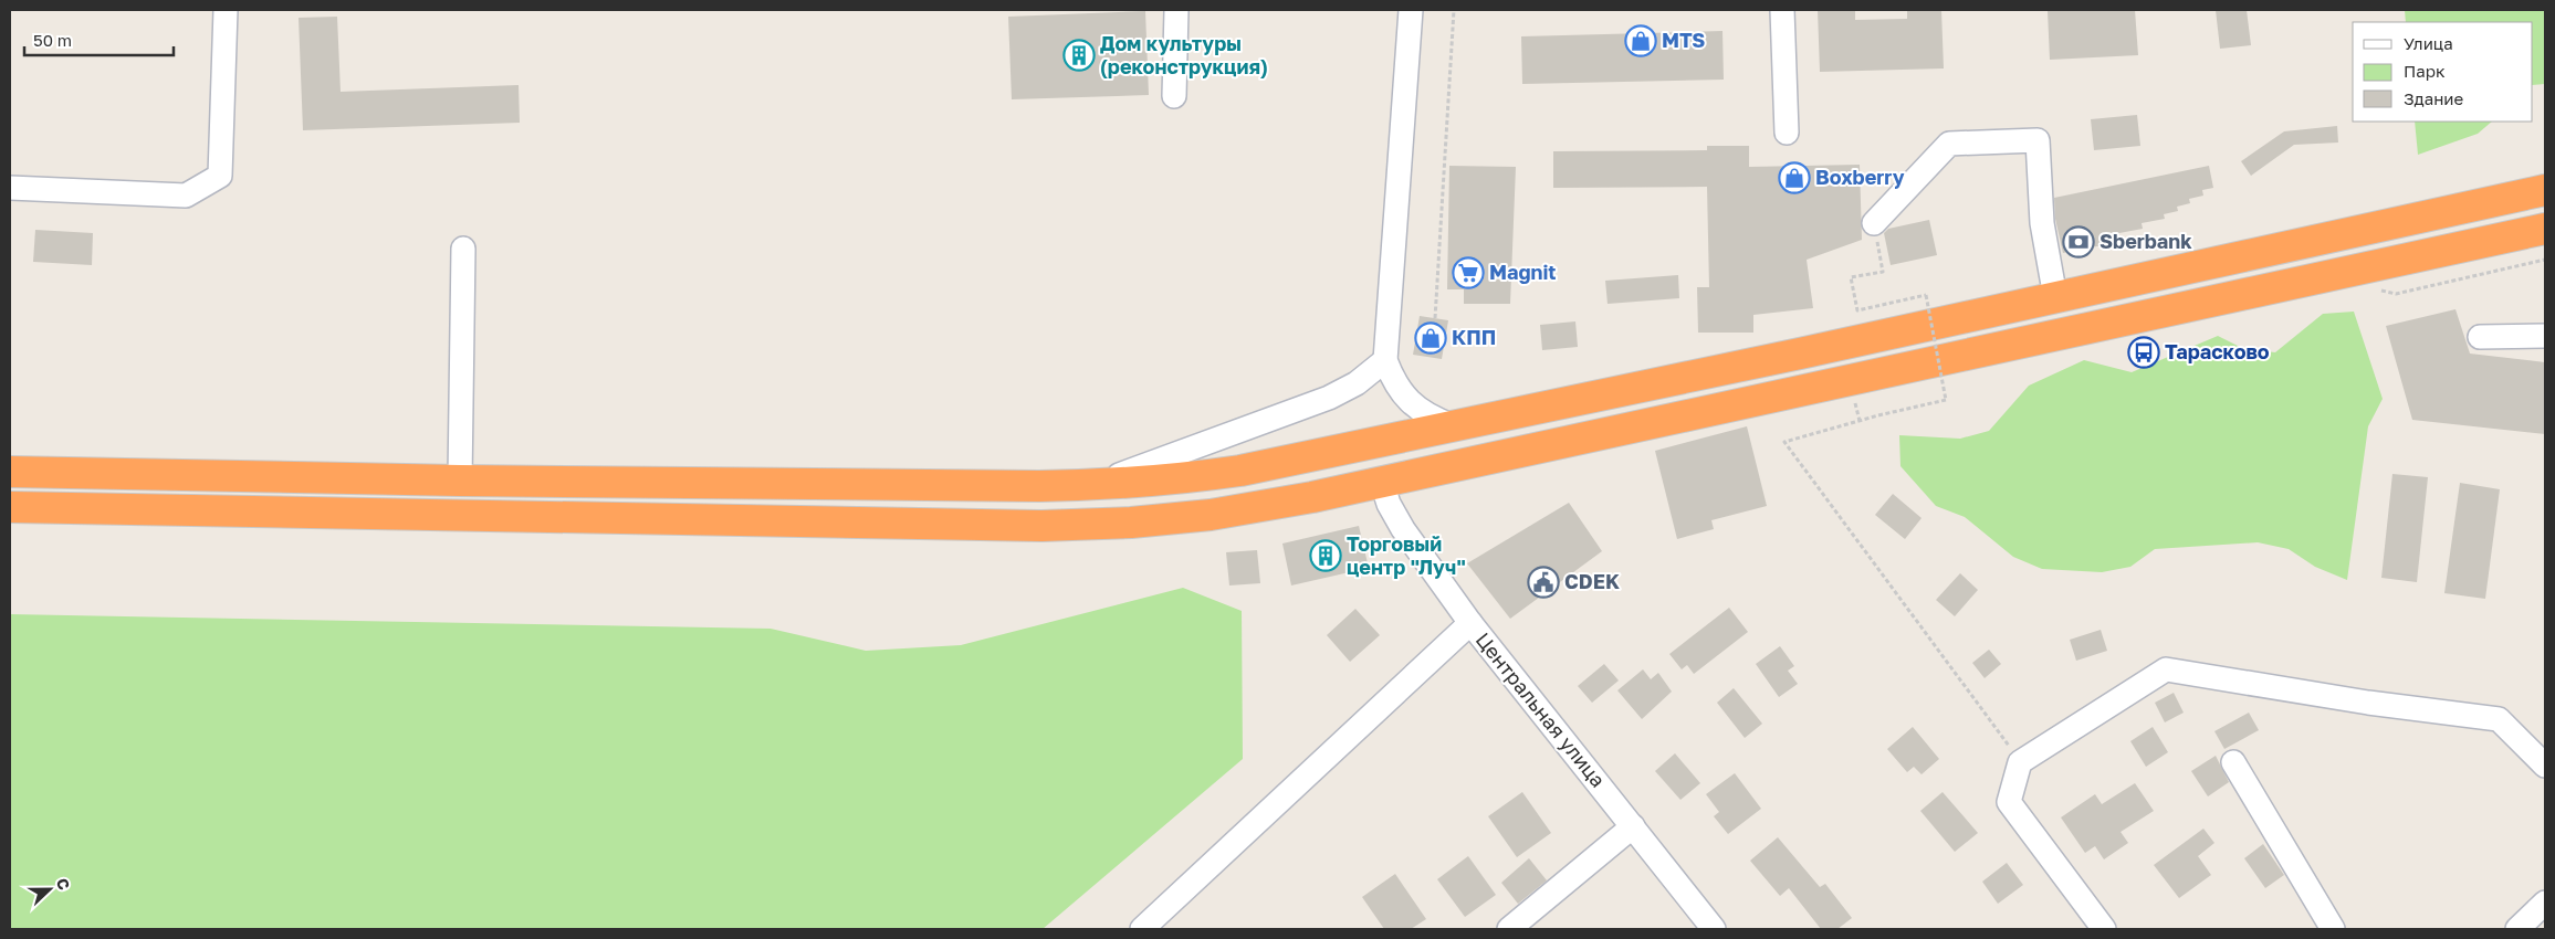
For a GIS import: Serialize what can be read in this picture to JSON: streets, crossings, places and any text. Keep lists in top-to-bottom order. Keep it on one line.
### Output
{"streets":{"street":["Центральная улица"]},"places":{"shop":["MTS","Boxberry","КПП"],"building":["Дом культуры (реконструкция)","Торговый центр \"Луч\""],"bank":["Sberbank"],"supermarket":["Magnit"],"bus stop":["Тарасково"],"public building":["CDEK"]},"legend":["Улица","Парк","Здание"],"scale_bar":"50 m","north":"right"}
